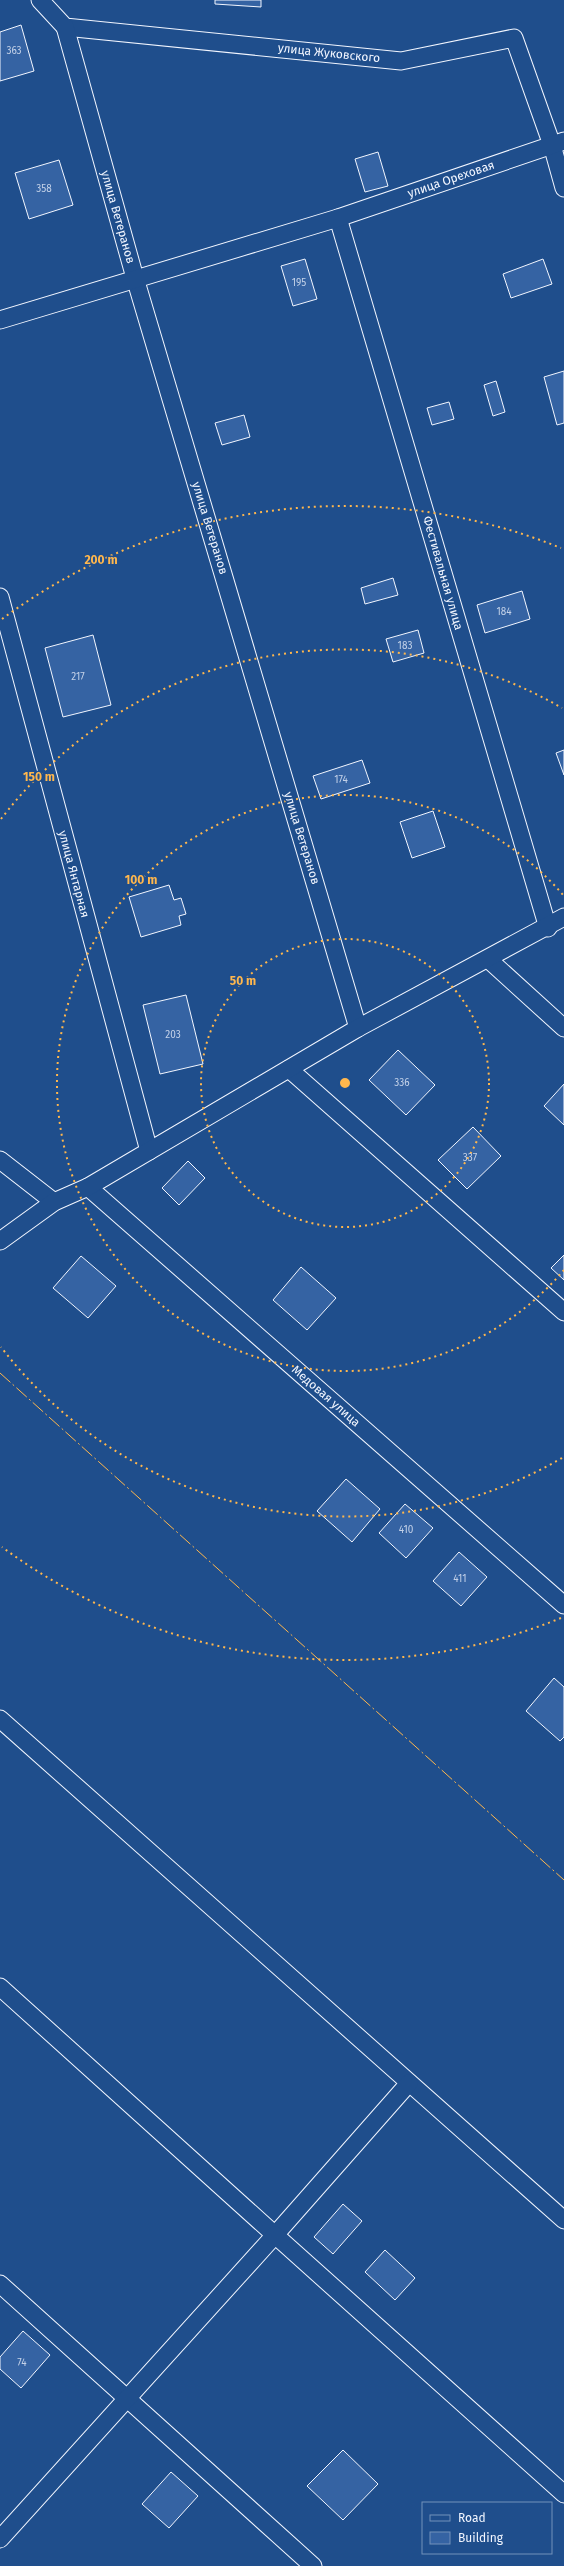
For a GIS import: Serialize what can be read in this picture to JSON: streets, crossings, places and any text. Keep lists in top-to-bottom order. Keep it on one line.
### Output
{"streets":{"street":["улица Жуковского","улица Ореховая","улица Ветеранов","Фестивальная улица","улица Янтарная","Медовая улица"]},"crossings":[["улица Жуковского","улица Ореховая"],["улица Жуковского","улица Ветеранов"],["улица Ореховая","улица Ветеранов"],["улица Ореховая","Фестивальная улица"]],"house_numbers":["363","358","195","184","183","217","174","203","336","337","410","411","74"],"legend":["Road","Building"],"rings":["200 m","150 m","100 m","50 m"]}
